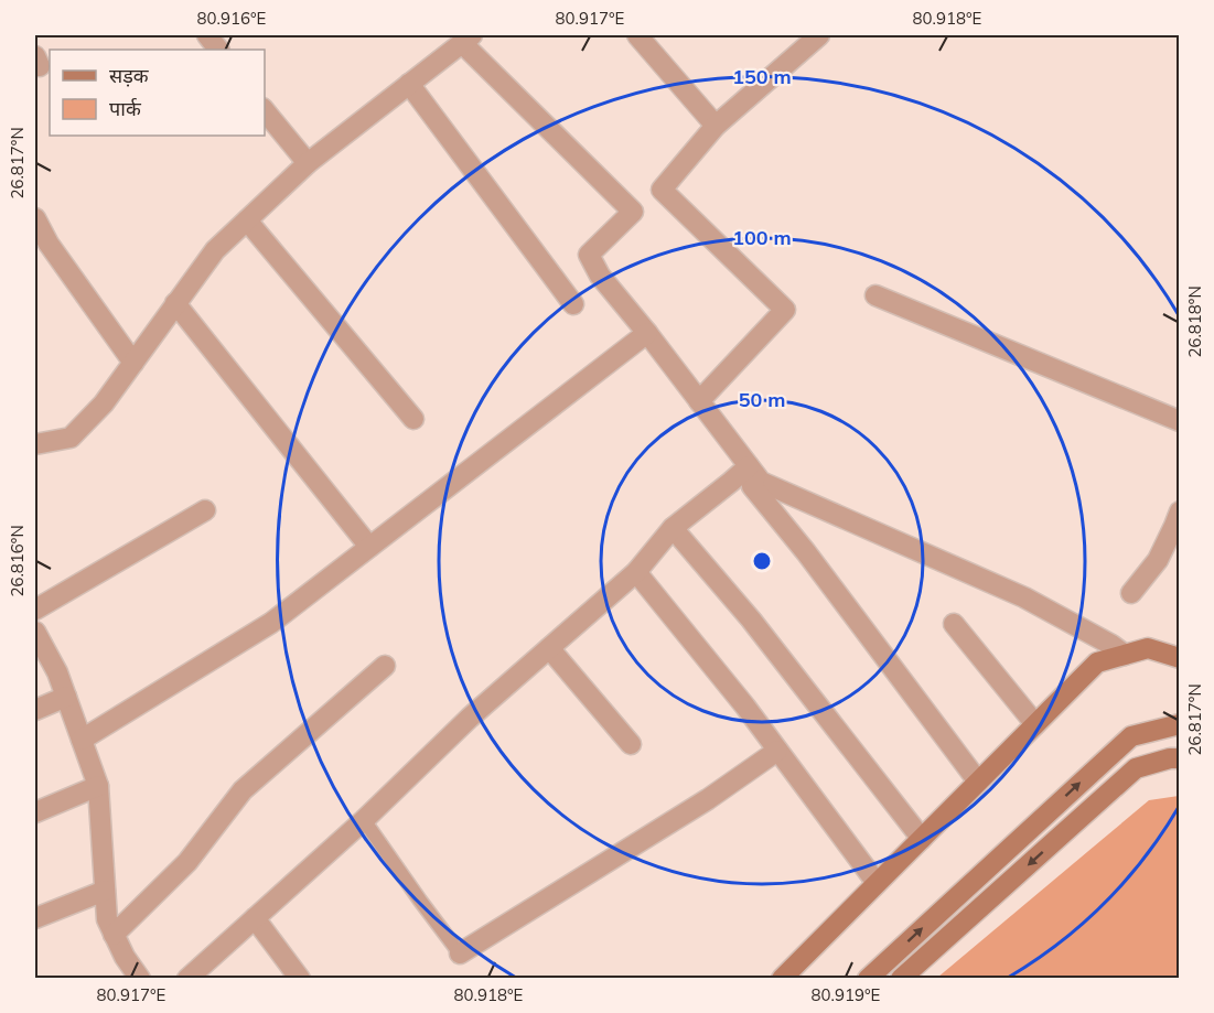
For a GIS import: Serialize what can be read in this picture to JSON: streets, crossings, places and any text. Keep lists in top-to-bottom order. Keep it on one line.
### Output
{"legend":["सड़क","पार्क"],"coordinates":["80.916°E","80.917°E","80.918°E","26.817°N","26.818°N","26.816°N","80.919°E"],"rings":["150 m","100 m","50 m"]}
